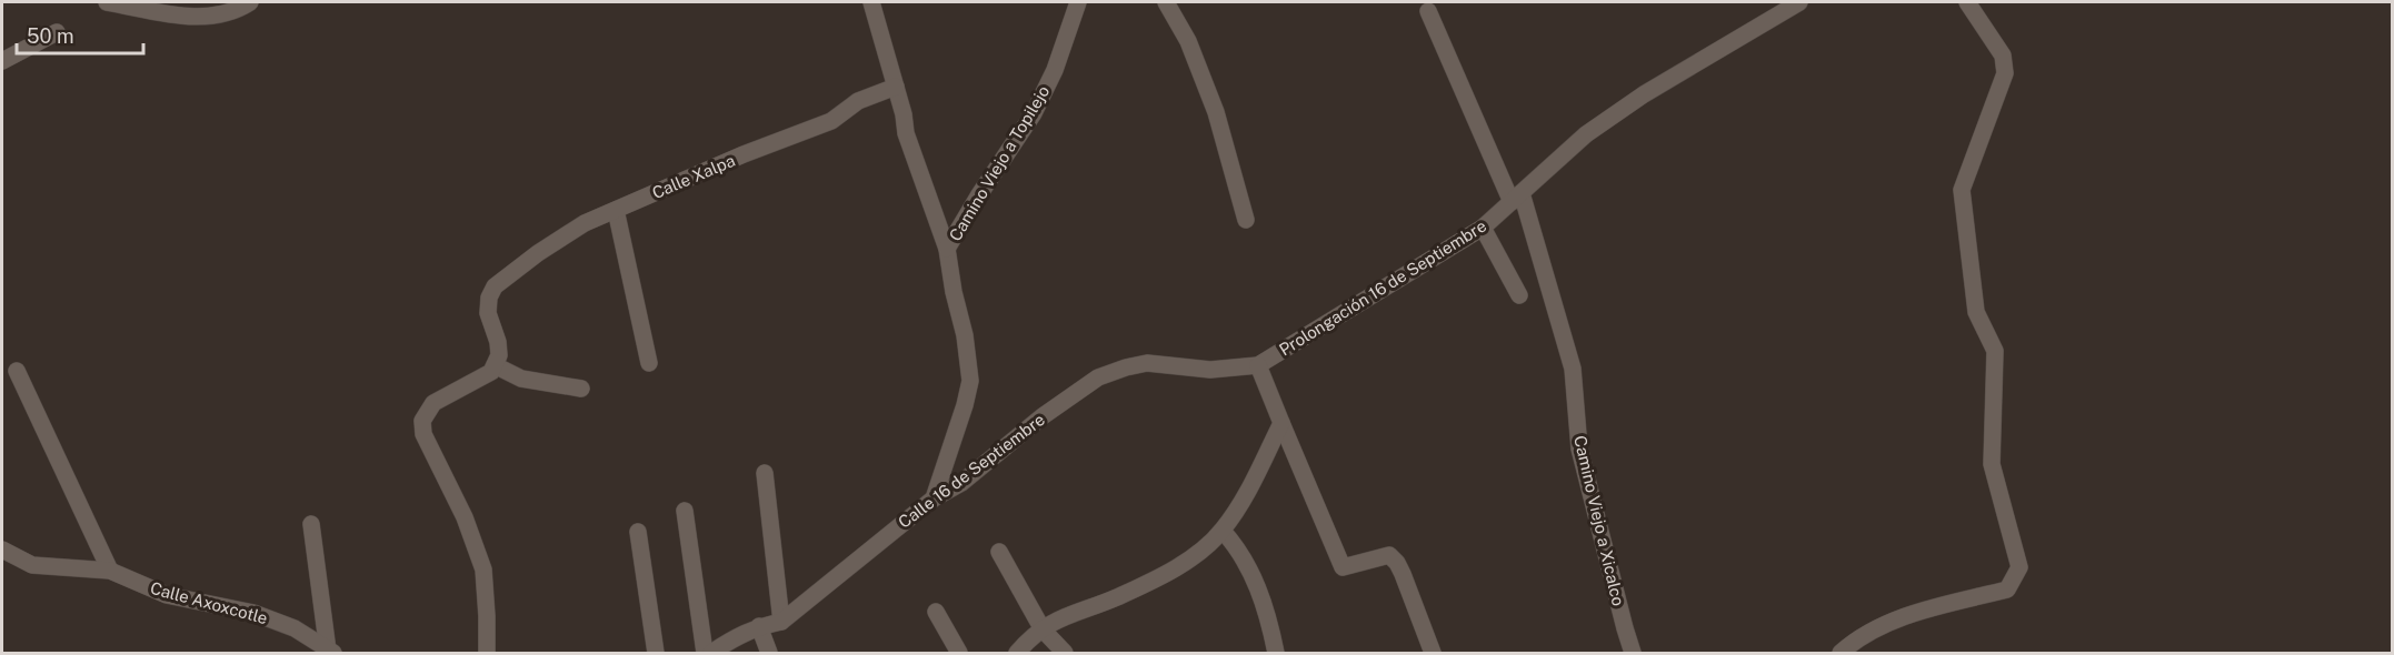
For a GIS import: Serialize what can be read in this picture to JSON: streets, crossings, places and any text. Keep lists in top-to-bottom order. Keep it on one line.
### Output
{"streets":{"street":["Camino Viejo a Topilejo","Calle Xalpa","Prolongación 16 de Septiembre","Calle 16 de Septiembre","Camino Viejo a Xicalco","Calle Axoxcotle"]},"crossings":[["Prolongación 16 de Septiembre","Calle 16 de Septiembre"],["Prolongación 16 de Septiembre","Camino Viejo a Xicalco"]],"scale_bar":"50 m"}
